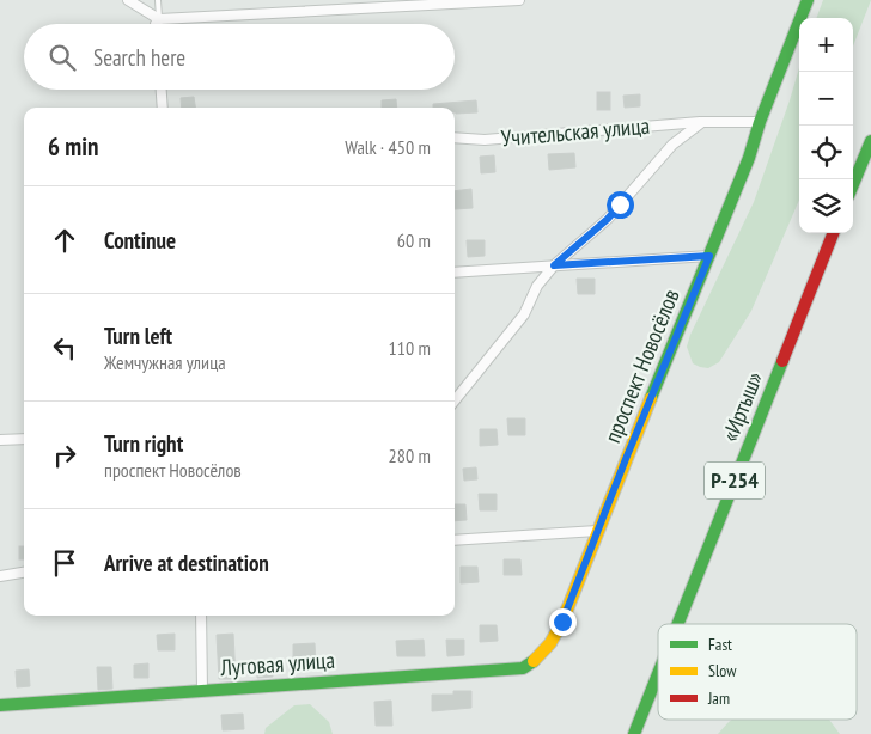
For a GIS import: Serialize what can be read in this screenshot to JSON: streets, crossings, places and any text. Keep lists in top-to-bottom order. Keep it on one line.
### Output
{"streets":{"main road":["проспект Новосёлов","«Иртыш»","Р-254","Луговая улица"],"street":["Учительская улица"]},"crossings":[["Учительская улица","проспект Новосёлов"],["проспект Новосёлов","Луговая улица"]],"legend":["Fast","Slow","Jam"],"page":{"map_buttons":["+","−"],"search":"Search here","heading":["6 min","Walk · 450 m"],"list":[["Continue","60 m"],["Turn left","Жемчужная улица","110 m"],["Turn right","проспект Новосёлов","280 m"],"Arrive at destination"]}}
